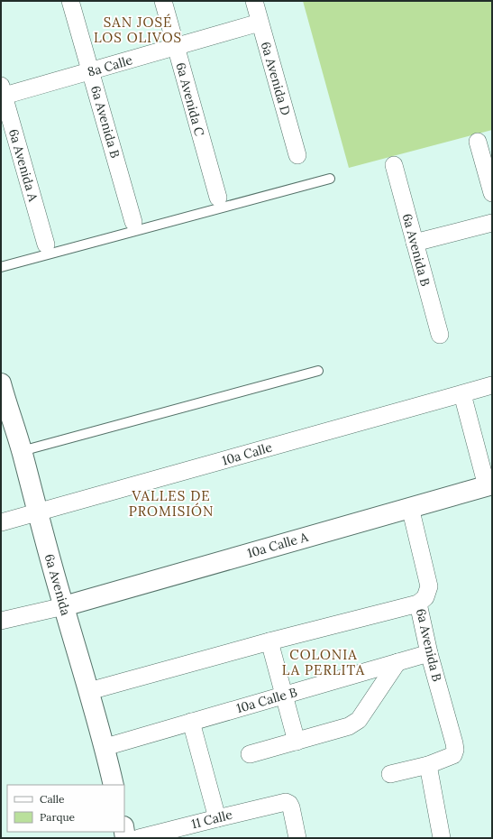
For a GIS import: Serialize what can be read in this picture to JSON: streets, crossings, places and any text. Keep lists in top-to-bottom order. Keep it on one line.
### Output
{"streets":{"street":["8a Calle","6a Avenida D","6a Avenida C","6a Avenida B","6a Avenida A","10a Calle","10a Calle A","6a Avenida","10a Calle B","11 Calle"]},"crossings":[["8a Calle","6a Avenida D"],["8a Calle","6a Avenida C"],["8a Calle","6a Avenida B"],["8a Calle","6a Avenida A"],["6a Avenida B","10a Calle A"],["6a Avenida B","10a Calle B"],["10a Calle","6a Avenida"],["10a Calle A","6a Avenida"],["6a Avenida","10a Calle B"]],"districts":["SAN JOSÉ LOS OLIVOS","VALLES DE PROMISIÓN","COLONIA LA PERLITA"],"legend":["Calle","Parque"]}
